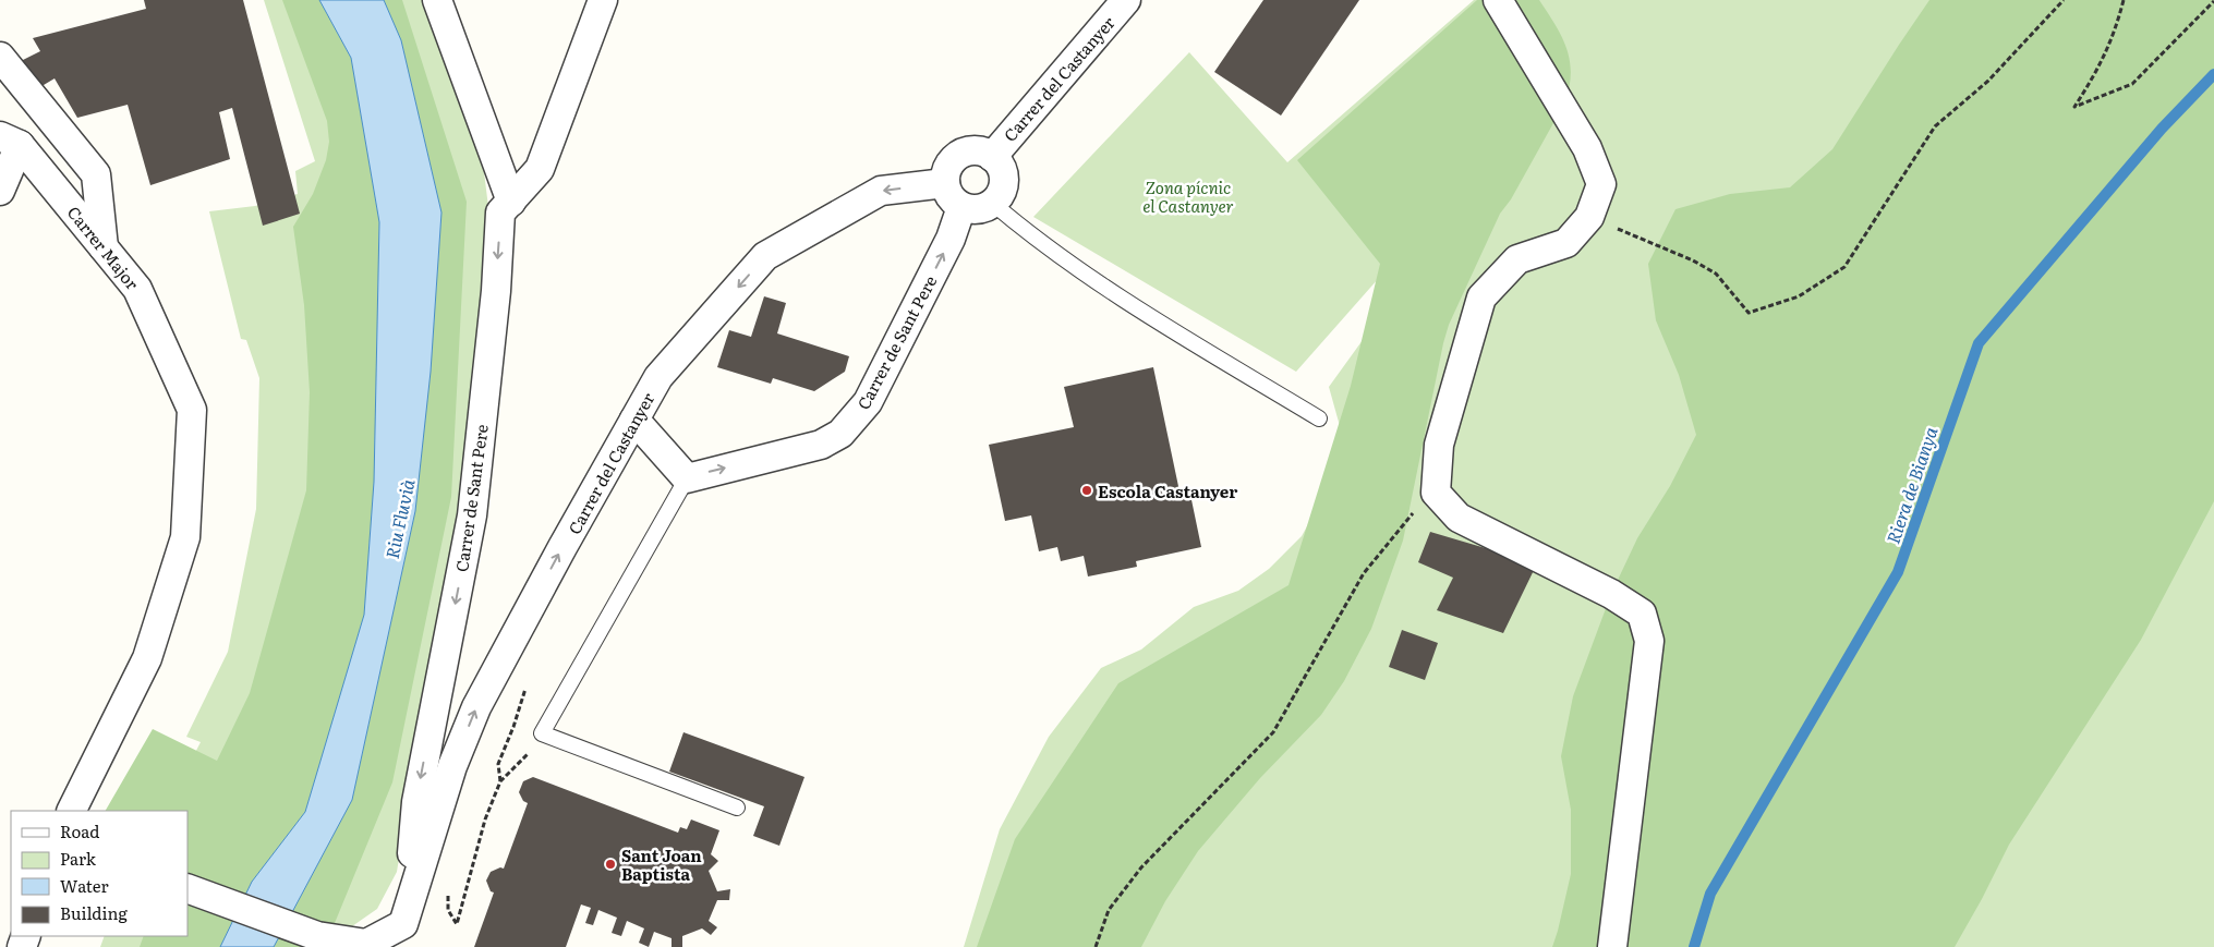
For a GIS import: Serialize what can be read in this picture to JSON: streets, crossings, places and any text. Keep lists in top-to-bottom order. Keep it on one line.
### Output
{"streets":{"street":["Carrer del Castanyer","Carrer Major","Carrer de Sant Pere"]},"crossings":[["Carrer del Castanyer","Carrer de Sant Pere"]],"water":["Riera de Bianya","Riu Fluvià"],"parks":["Zona pícnic el Castanyer"],"places":["Escola Castanyer","Sant Joan Baptista"],"legend":["Road","Park","Water","Building"]}
